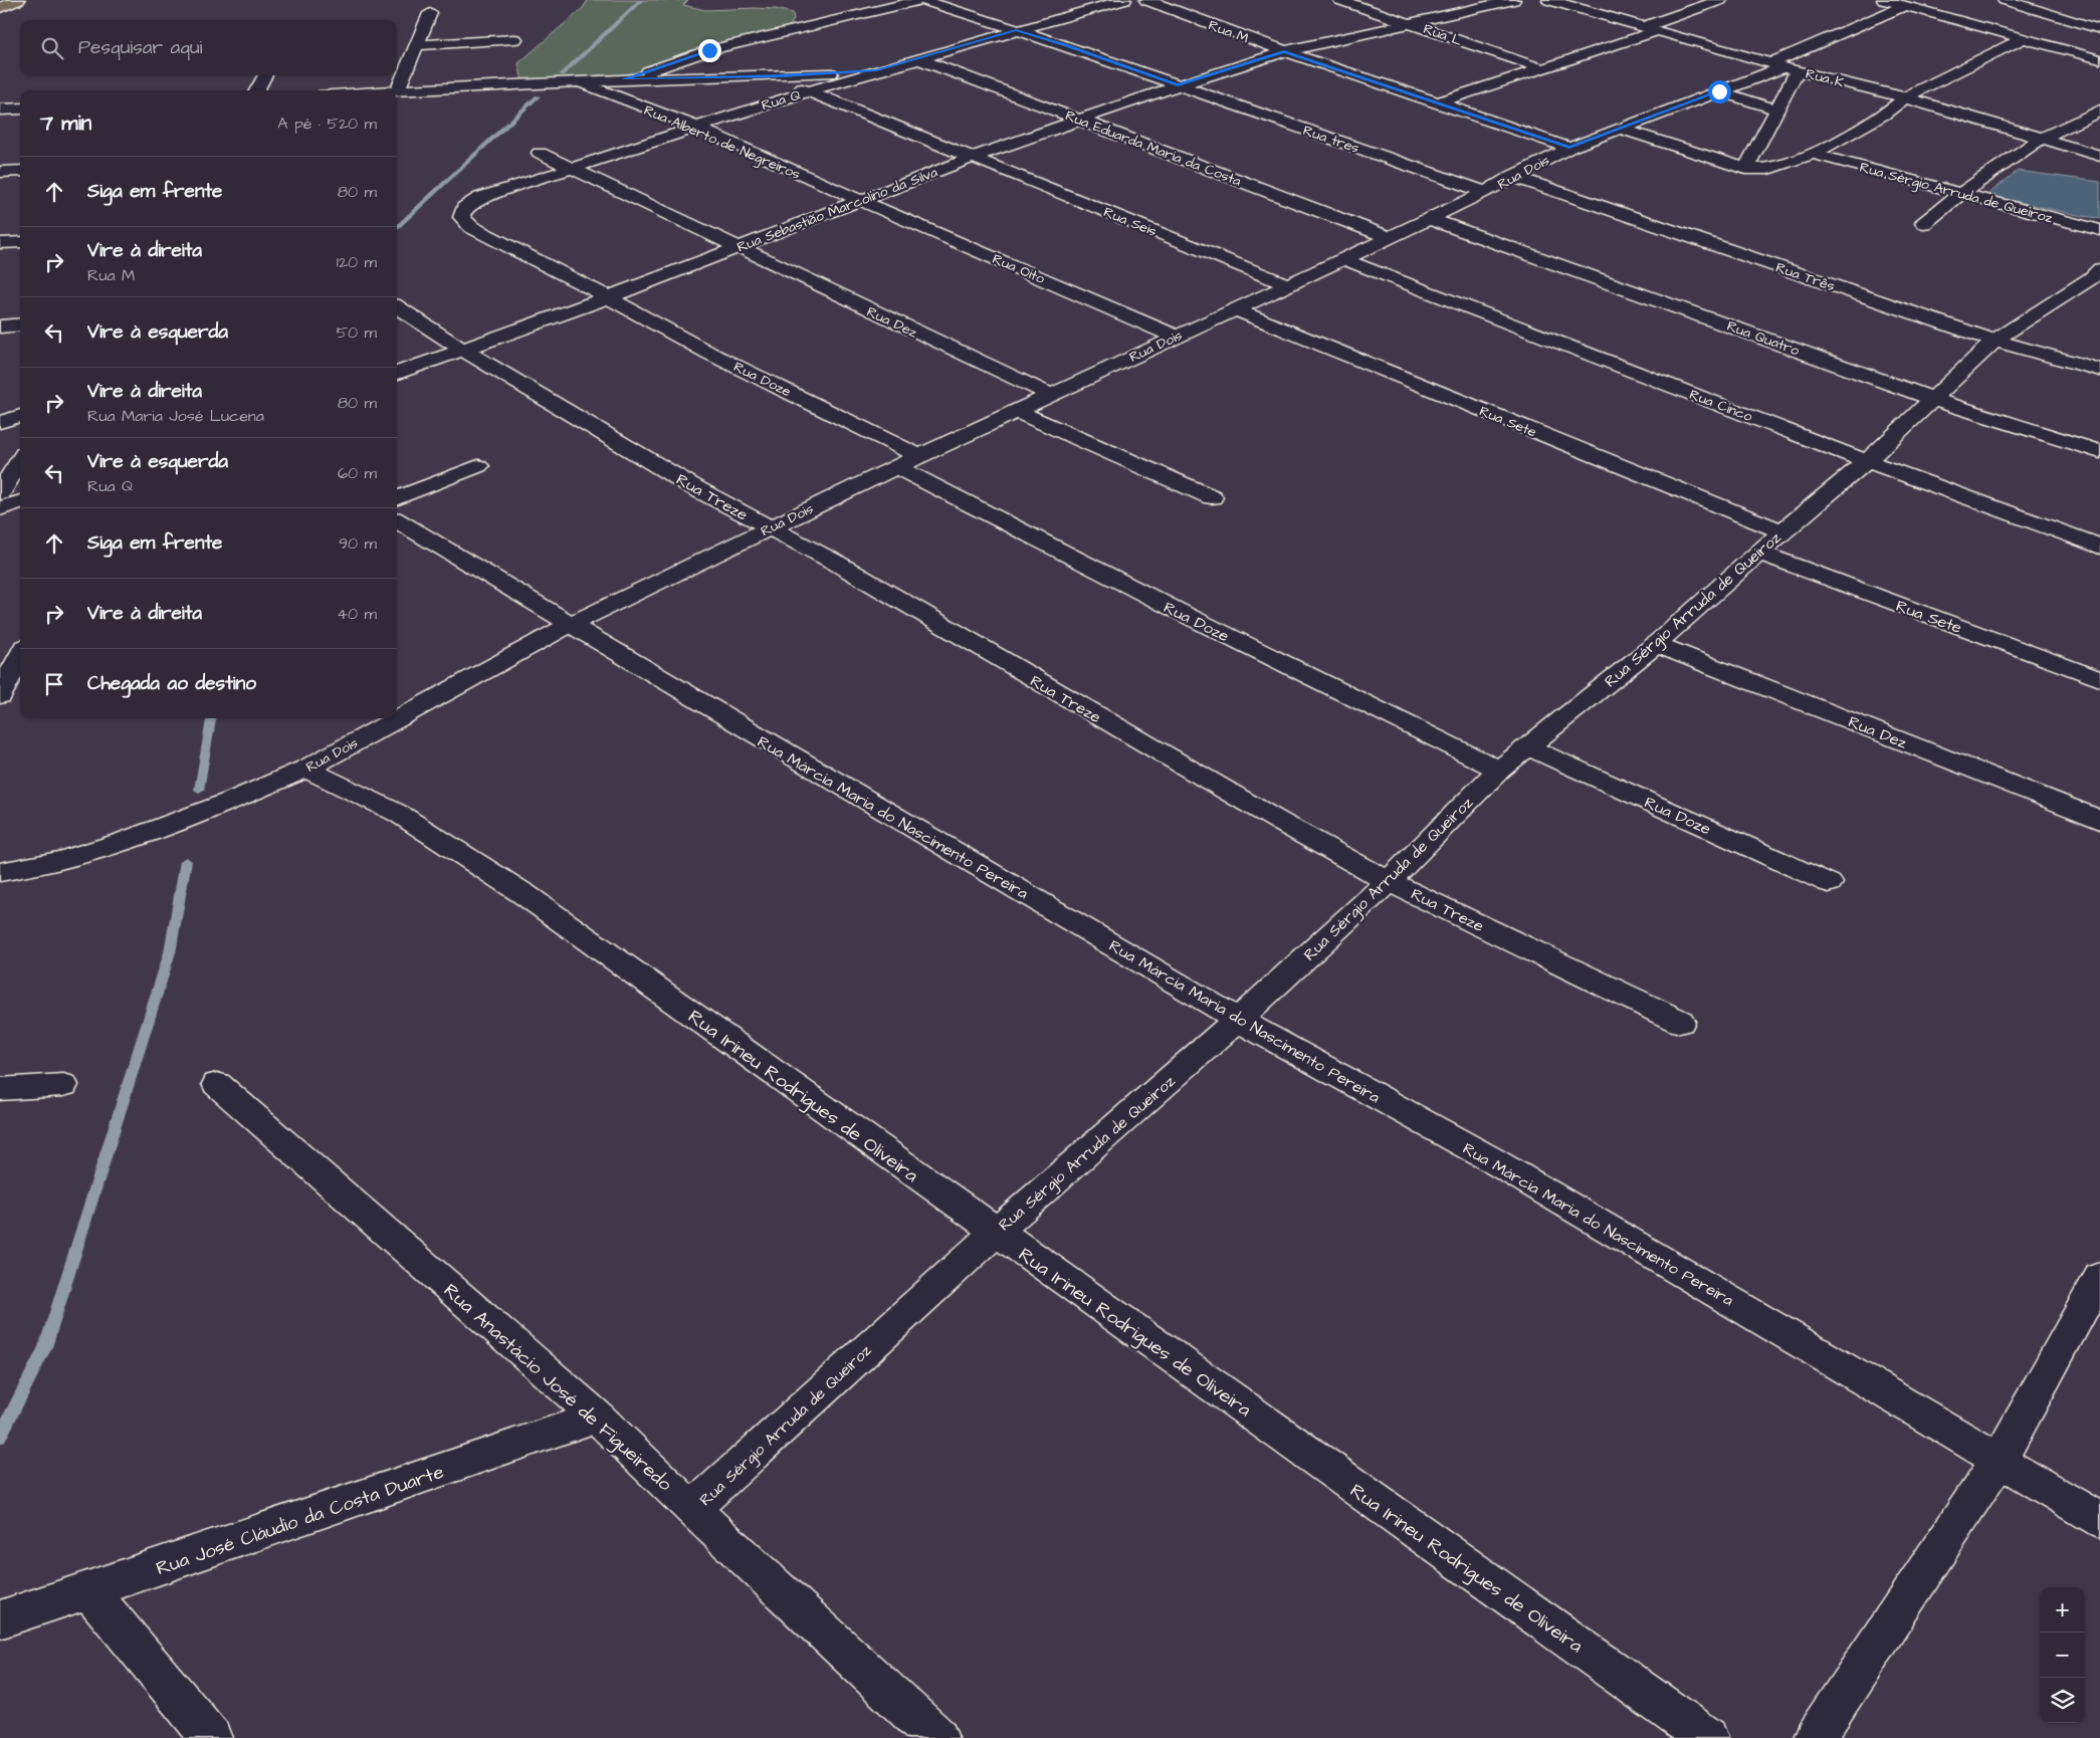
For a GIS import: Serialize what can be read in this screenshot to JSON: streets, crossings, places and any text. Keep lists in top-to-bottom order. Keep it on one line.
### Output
{"streets":{"street":["Rua M","Rua L","Rua K","Rua Q","Rua tres","Rua Alberto de Negreiros","Rua Eduarda Maria da Costa","Rua Dois","Rua Sérgio Arruda de Queiroz","Rua Sebastião Marcolino da Silva","Rua Seis","Rua Oito","Rua Três","Rua Dez","Rua Quatro","Rua Doze","Rua Cinco","Rua Sete","Rua Treze","Rua Márcia Maria do Nascimento Pereira","Rua Irineu Rodrigues de Oliveira","Rua Anastácio José de Figueiredo","Rua José Cláudio da Costa Duarte"]},"crossings":[["Rua M","Rua Dois"],["Rua M","Rua Sebastião Marcolino da Silva"],["Rua L","Rua Sebastião Marcolino da Silva"],["Rua K","Rua Dois"],["Rua Q","Rua tres"],["Rua Q","Rua Alberto de Negreiros"],["Rua Q","Rua Eduarda Maria da Costa"],["Rua Q","Rua Seis"],["Rua Q","Rua Dez"],["Rua Q","Rua Doze"],["Rua tres","Rua Dois"],["Rua tres","Rua Sebastião Marcolino da Silva"],["Rua Alberto de Negreiros","Rua Sebastião Marcolino da Silva"],["Rua Alberto de Negreiros","Rua Oito"],["Rua Eduarda Maria da Costa","Rua Dois"],["Rua Eduarda Maria da Costa","Rua Sebastião Marcolino da Silva"],["Rua Dois","Rua Seis"],["Rua Dois","Rua Oito"],["Rua Dois","Rua Três"],["Rua Dois","Rua Dez"],["Rua Dois","Rua Quatro"],["Rua Dois","Rua Doze"],["Rua Dois","Rua Cinco"],["Rua Dois","Rua Sete"],["Rua Dois","Rua Treze"],["Rua Dois","Rua Márcia Maria do Nascimento Pereira"],["Rua Dois","Rua Irineu Rodrigues de Oliveira"],["Rua Sérgio Arruda de Queiroz","Rua Três"],["Rua Sérgio Arruda de Queiroz","Rua Dez"],["Rua Sérgio Arruda de Queiroz","Rua Quatro"],["Rua Sérgio Arruda de Queiroz","Rua Doze"],["Rua Sérgio Arruda de Queiroz","Rua Cinco"],["Rua Sérgio Arruda de Queiroz","Rua Sete"],["Rua Sérgio Arruda de Queiroz","Rua Treze"],["Rua Sérgio Arruda de Queiroz","Rua Márcia Maria do Nascimento Pereira"],["Rua Sérgio Arruda de Queiroz","Rua Irineu Rodrigues de Oliveira"],["Rua Sérgio Arruda de Queiroz","Rua Anastácio José de Figueiredo"],["Rua Sebastião Marcolino da Silva","Rua Seis"],["Rua Sebastião Marcolino da Silva","Rua Oito"],["Rua Sebastião Marcolino da Silva","Rua Dez"],["Rua Sebastião Marcolino da Silva","Rua Doze"],["Rua Sebastião Marcolino da Silva","Rua Treze"],["Rua Anastácio José de Figueiredo","Rua José Cláudio da Costa Duarte"]],"page":{"search":"Pesquisar aqui","heading":["7 min","A pé · 520 m"],"list":[["Siga em frente","80 m"],["Vire à direita","Rua M","120 m"],["Vire à esquerda","50 m"],["Vire à direita","Rua Maria José Lucena","80 m"],["Vire à esquerda","Rua Q","60 m"],["Siga em frente","90 m"],["Vire à direita","40 m"],"Chegada ao destino"],"map_buttons":["+","−"]}}
